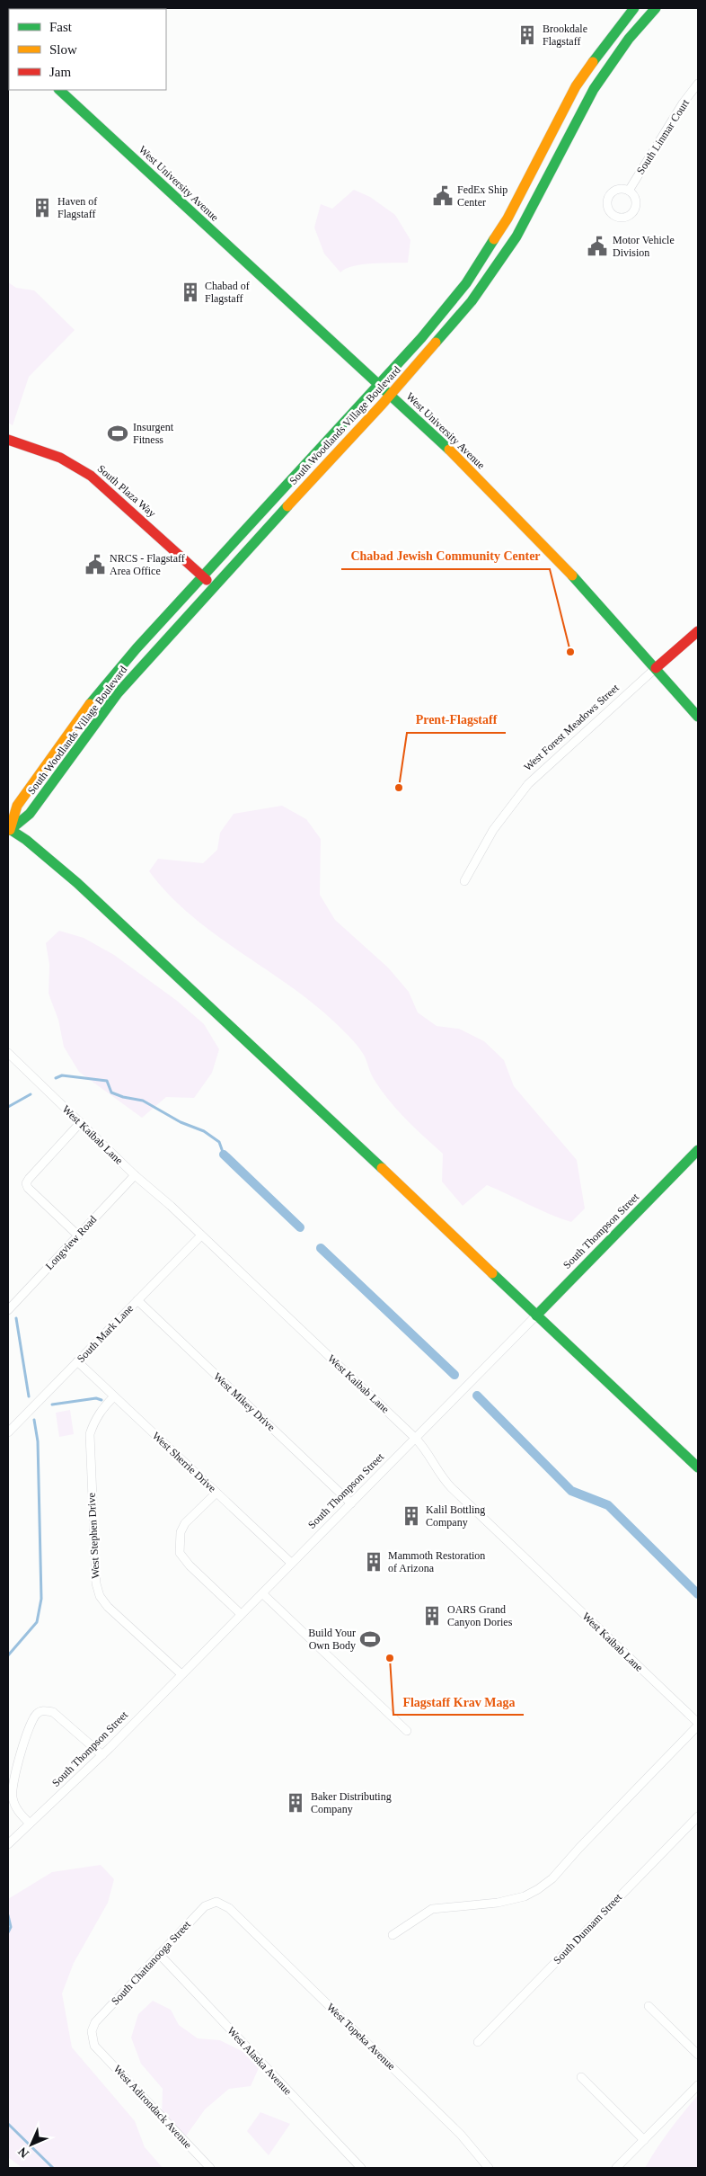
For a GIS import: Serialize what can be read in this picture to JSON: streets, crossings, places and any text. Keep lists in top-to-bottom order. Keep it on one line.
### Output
{"streets":{"street":["South Linmar Court","West University Avenue","South Woodlands Village Boulevard","South Plaza Way","West Forest Meadows Street","West Kaibab Lane","South Thompson Street","Longview Road","South Mark Lane","West Mikey Drive","West Sherrie Drive","West Stephen Drive","South Dunnam Street","South Chattanooga Street","West Topeka Avenue","West Alaska Avenue","West Adirondack Avenue"]},"crossings":[["West University Avenue","South Woodlands Village Boulevard"],["West University Avenue","West Forest Meadows Street"],["South Woodlands Village Boulevard","South Plaza Way"],["West Kaibab Lane","South Thompson Street"],["West Kaibab Lane","Longview Road"],["West Kaibab Lane","South Mark Lane"],["South Thompson Street","West Mikey Drive"],["South Thompson Street","West Sherrie Drive"],["South Thompson Street","West Stephen Drive"],["South Mark Lane","West Mikey Drive"],["South Mark Lane","West Sherrie Drive"],["West Sherrie Drive","West Stephen Drive"],["South Chattanooga Street","West Topeka Avenue"],["South Chattanooga Street","West Alaska Avenue"],["South Chattanooga Street","West Adirondack Avenue"]],"places":{"building":["Brookdale Flagstaff","Haven of Flagstaff","Chabad of Flagstaff","Kalil Bottling Company","Mammoth Restoration of Arizona","OARS Grand Canyon Dories","Baker Distributing Company"],"public building":["FedEx Ship Center","Motor Vehicle Division","NRCS - Flagstaff Area Office"],"sports":["Insurgent Fitness","Build Your Own Body"],"other":["Chabad Jewish Community Center","Prent-Flagstaff","Flagstaff Krav Maga"]},"legend":["Fast","Slow","Jam"],"north":"bottom left"}
